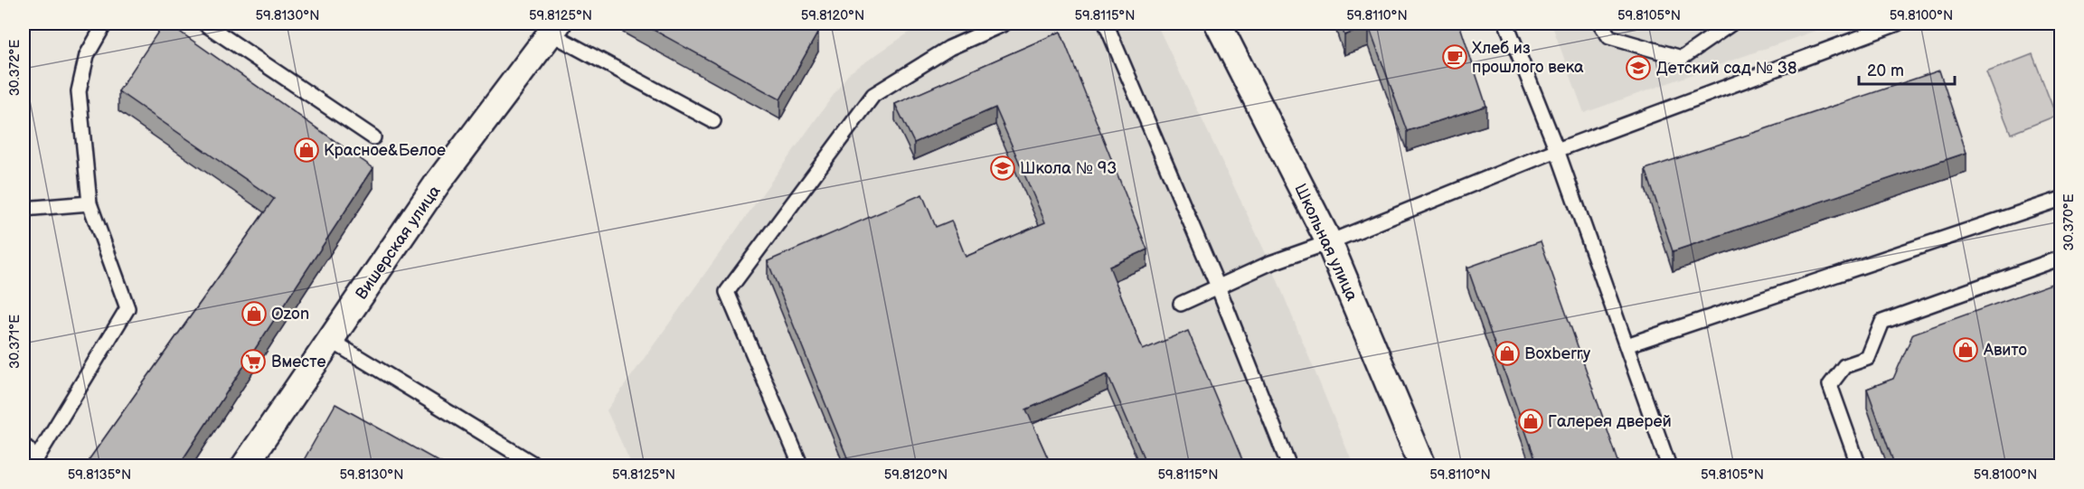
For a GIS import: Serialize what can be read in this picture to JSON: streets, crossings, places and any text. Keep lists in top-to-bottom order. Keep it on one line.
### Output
{"streets":{"street":["Вишерская улица","Школьная улица"]},"places":{"cafe":["Хлеб из прошлого века"],"school or university":["Детский сад № 38","Школа № 93"],"shop":["Красное&Белое","Ozon","Авито","Boxberry","Галерея дверей"],"supermarket":["Вместе"]},"scale_bar":"20 m","coordinates":["59.8130°N","59.8125°N","59.8120°N","59.8115°N","59.8110°N","59.8105°N","59.8100°N","30.372°E","30.370°E","30.371°E","59.8135°N"]}
